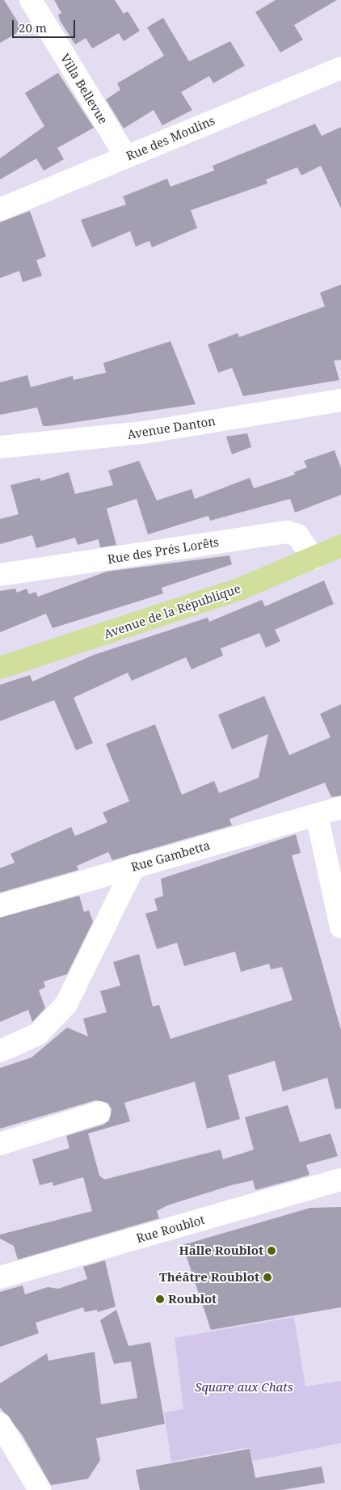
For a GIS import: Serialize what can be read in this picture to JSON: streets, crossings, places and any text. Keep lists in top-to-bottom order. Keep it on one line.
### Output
{"streets":{"main road":["Avenue de la République"],"street":["Villa Bellevue","Rue des Moulins","Avenue Danton","Rue des Prés Lorêts","Rue Gambetta","Rue Roublot"]},"crossings":[["Villa Bellevue","Rue des Moulins"],["Rue des Prés Lorêts","Avenue de la République"]],"parks":["Square aux Chats"],"places":["Halle Roublot","Théâtre Roublot","Roublot"],"scale_bar":"20 m"}
